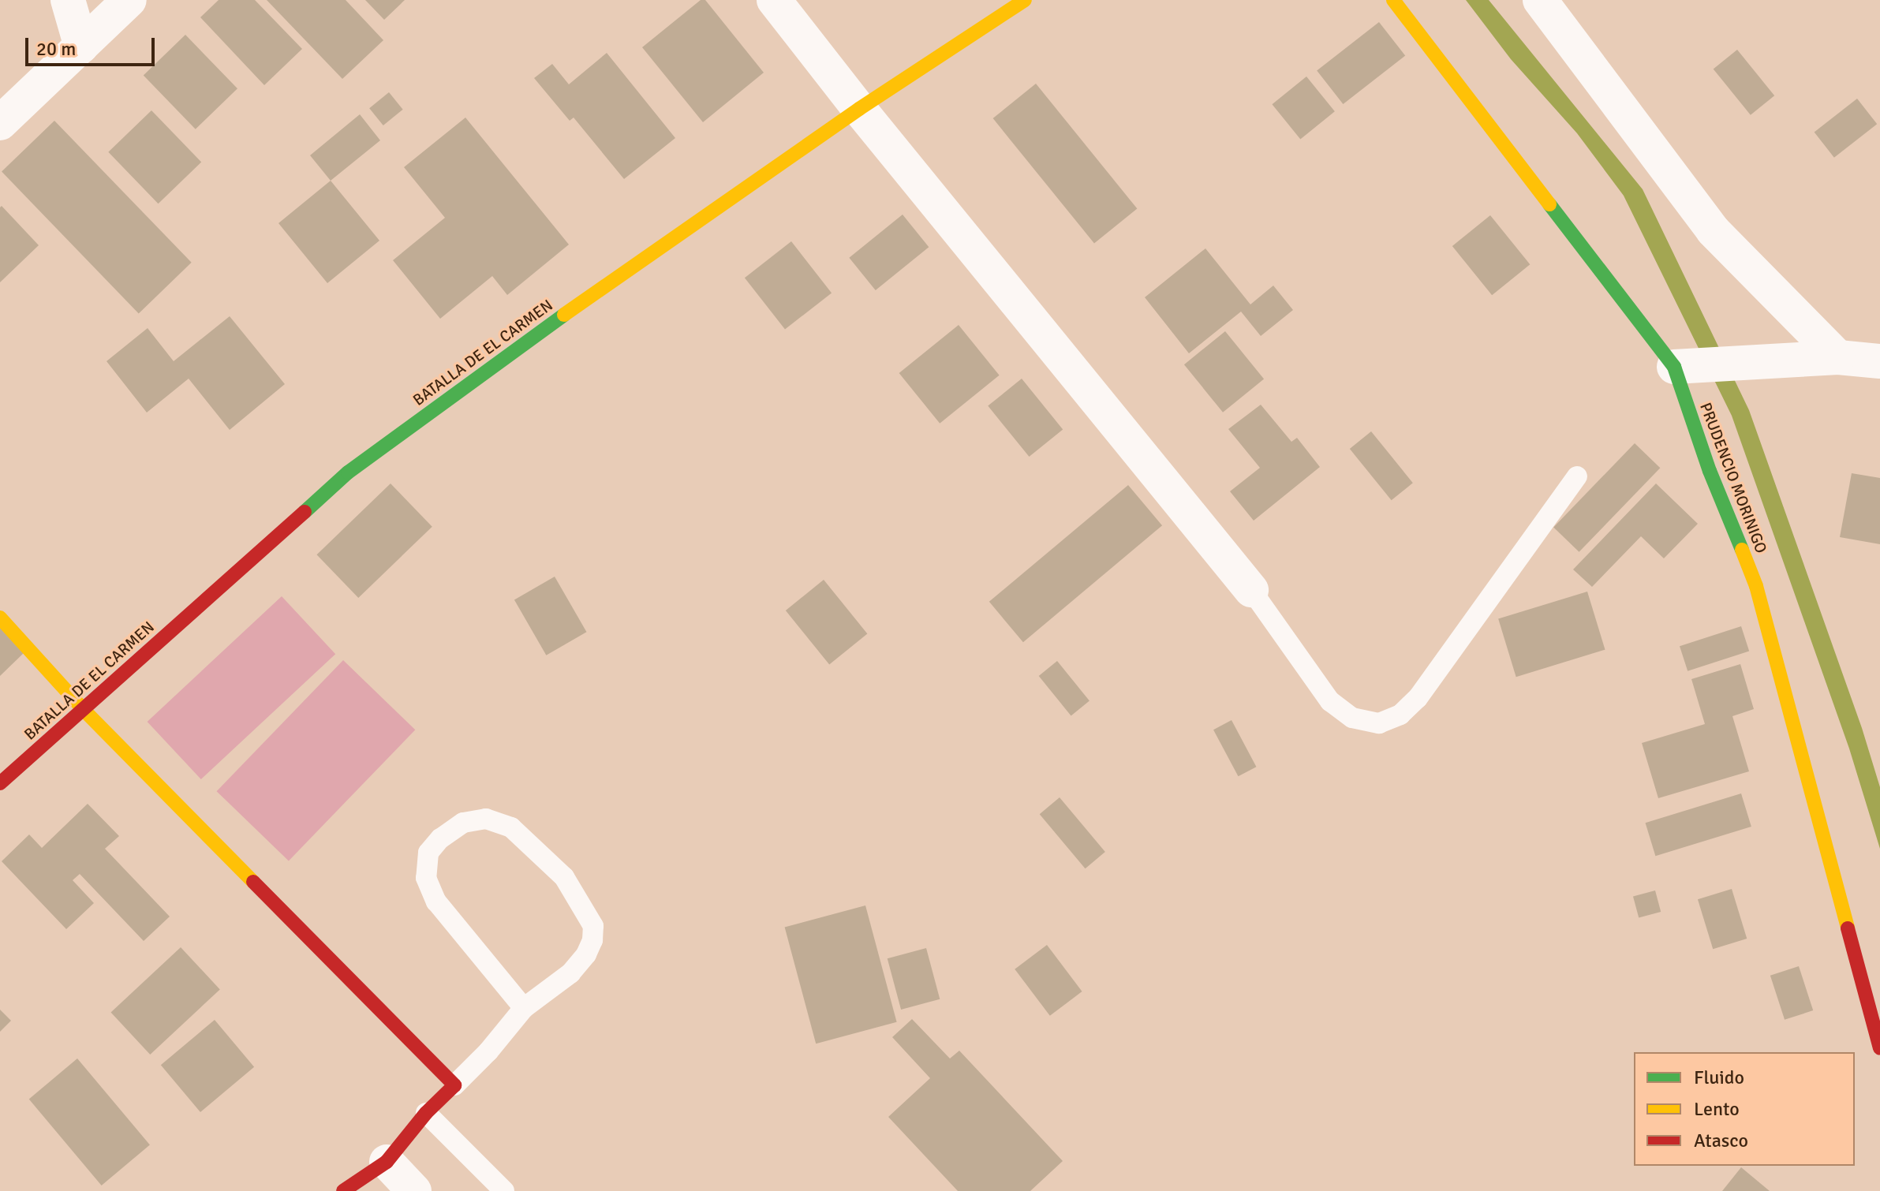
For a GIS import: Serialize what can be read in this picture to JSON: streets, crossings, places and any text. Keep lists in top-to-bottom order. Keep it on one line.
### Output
{"streets":{"street":["BATALLA DE EL CARMEN","PRUDENCIO MORINIGO"]},"legend":["Fluido","Lento","Atasco"],"scale_bar":"20 m"}
